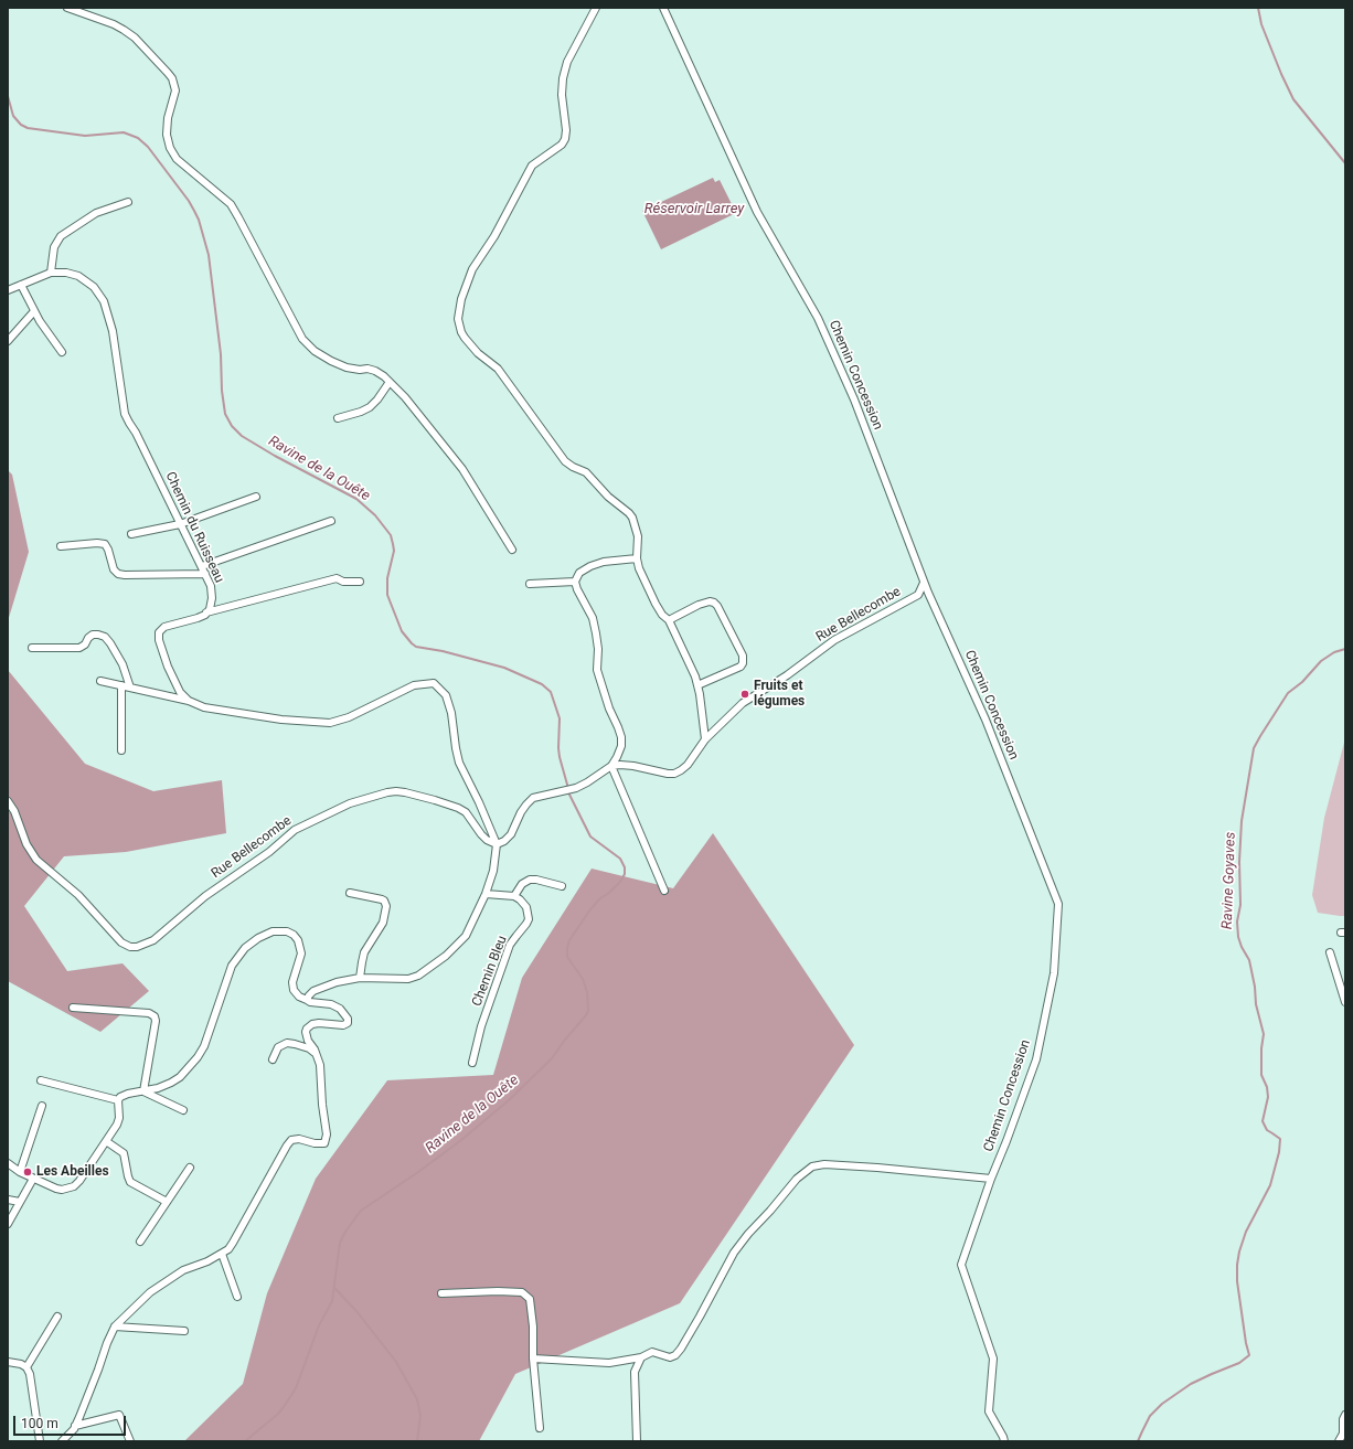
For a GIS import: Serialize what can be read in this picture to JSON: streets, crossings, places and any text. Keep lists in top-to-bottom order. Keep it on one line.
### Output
{"streets":{"street":["Chemin Concession","Chemin du Ruisseau","Rue Bellecombe","Chemin Bleu"]},"crossings":[["Chemin Concession","Rue Bellecombe"]],"water":["Réservoir Larrey","Ravine de la Ouête","Ravine Goyaves"],"places":["Fruits et légumes","Les Abeilles"],"scale_bar":"100 m"}
